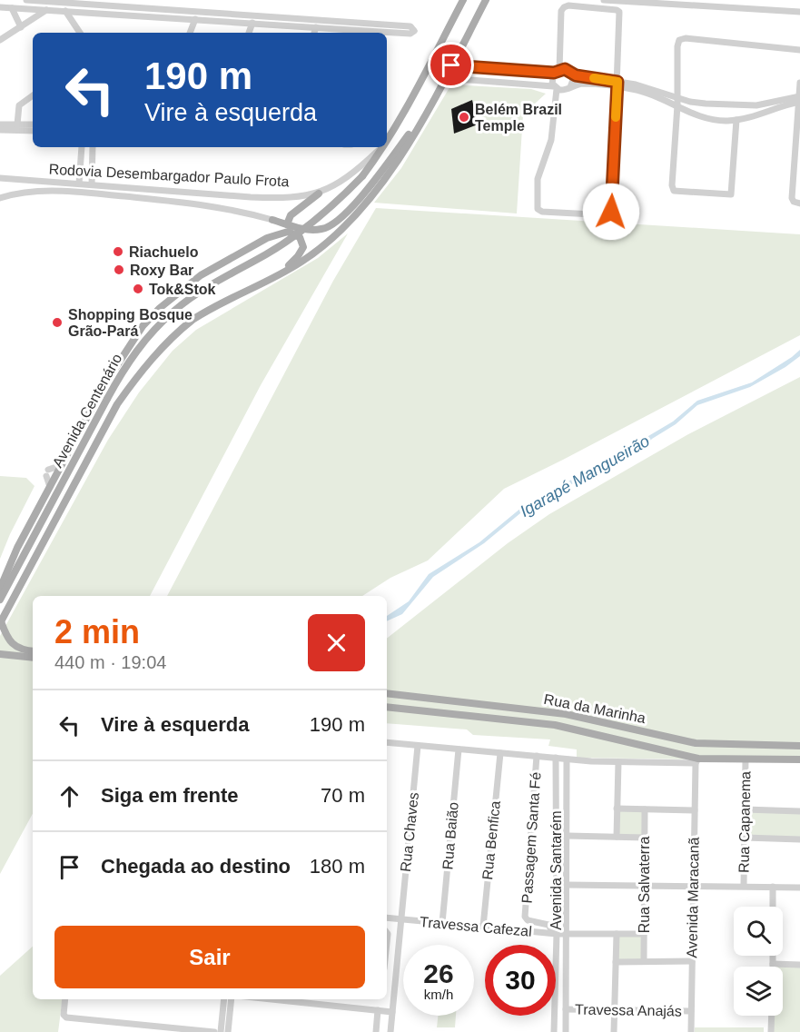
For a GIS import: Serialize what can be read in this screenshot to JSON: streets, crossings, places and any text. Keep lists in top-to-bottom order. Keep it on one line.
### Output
{"streets":{"main road":["Rodovia Desembargador Paulo Frota","Avenida Centenário","Rua da Marinha"],"street":["Rua Capanema","Rua Chaves","Rua Baião","Passagem Santa Fé","Rua Benfica","Avenida Santarém","Rua Salvaterra","Avenida Maracanã","Travessa Cafezal","Travessa Anajás"]},"crossings":[["Rodovia Desembargador Paulo Frota","Avenida Centenário"],["Rua da Marinha","Rua Capanema"],["Rua da Marinha","Rua Chaves"],["Rua da Marinha","Rua Baião"],["Rua da Marinha","Passagem Santa Fé"],["Rua da Marinha","Rua Benfica"],["Rua da Marinha","Avenida Santarém"],["Rua da Marinha","Avenida Maracanã"],["Rua Chaves","Travessa Cafezal"],["Rua Baião","Travessa Cafezal"],["Passagem Santa Fé","Avenida Santarém"],["Passagem Santa Fé","Travessa Cafezal"],["Rua Benfica","Travessa Cafezal"],["Avenida Santarém","Travessa Cafezal"],["Avenida Santarém","Travessa Anajás"],["Rua Salvaterra","Travessa Cafezal"],["Avenida Maracanã","Travessa Anajás"]],"water":["Igarapé Mangueirão"],"places":["Belém Brazil Temple","Riachuelo","Roxy Bar","Tok&Stok","Shopping Bosque Grão-Pará"],"page":{"turn":["190 m","Vire à esquerda"],"heading":["2 min","440 m · 19:04"],"list":[{"name":"Vire à esquerda","value":"190 m"},{"name":"Siga em frente","value":"70 m"},{"name":"Chegada ao destino","value":"180 m"}],"buttons":"Sair","speed":"26 km/h","limit":"30"}}
